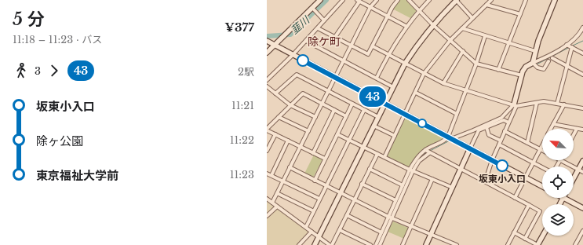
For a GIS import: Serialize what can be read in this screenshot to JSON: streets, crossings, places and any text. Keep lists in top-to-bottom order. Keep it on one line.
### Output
{"districts":["除ケ町"],"water":["韮川"],"places":["坂東小入口"],"lines":["bus line 43"],"north":"top left","page":{"heading":["5 分","11:18 – 11:23 · バス","¥377"],"on_map":"43","legs":["3","43","2駅"],"list":[{"name":"坂東小入口","value":"11:21"},{"name":"除ヶ公園","value":"11:22"},{"name":"東京福祉大学前","value":"11:23"}]}}
